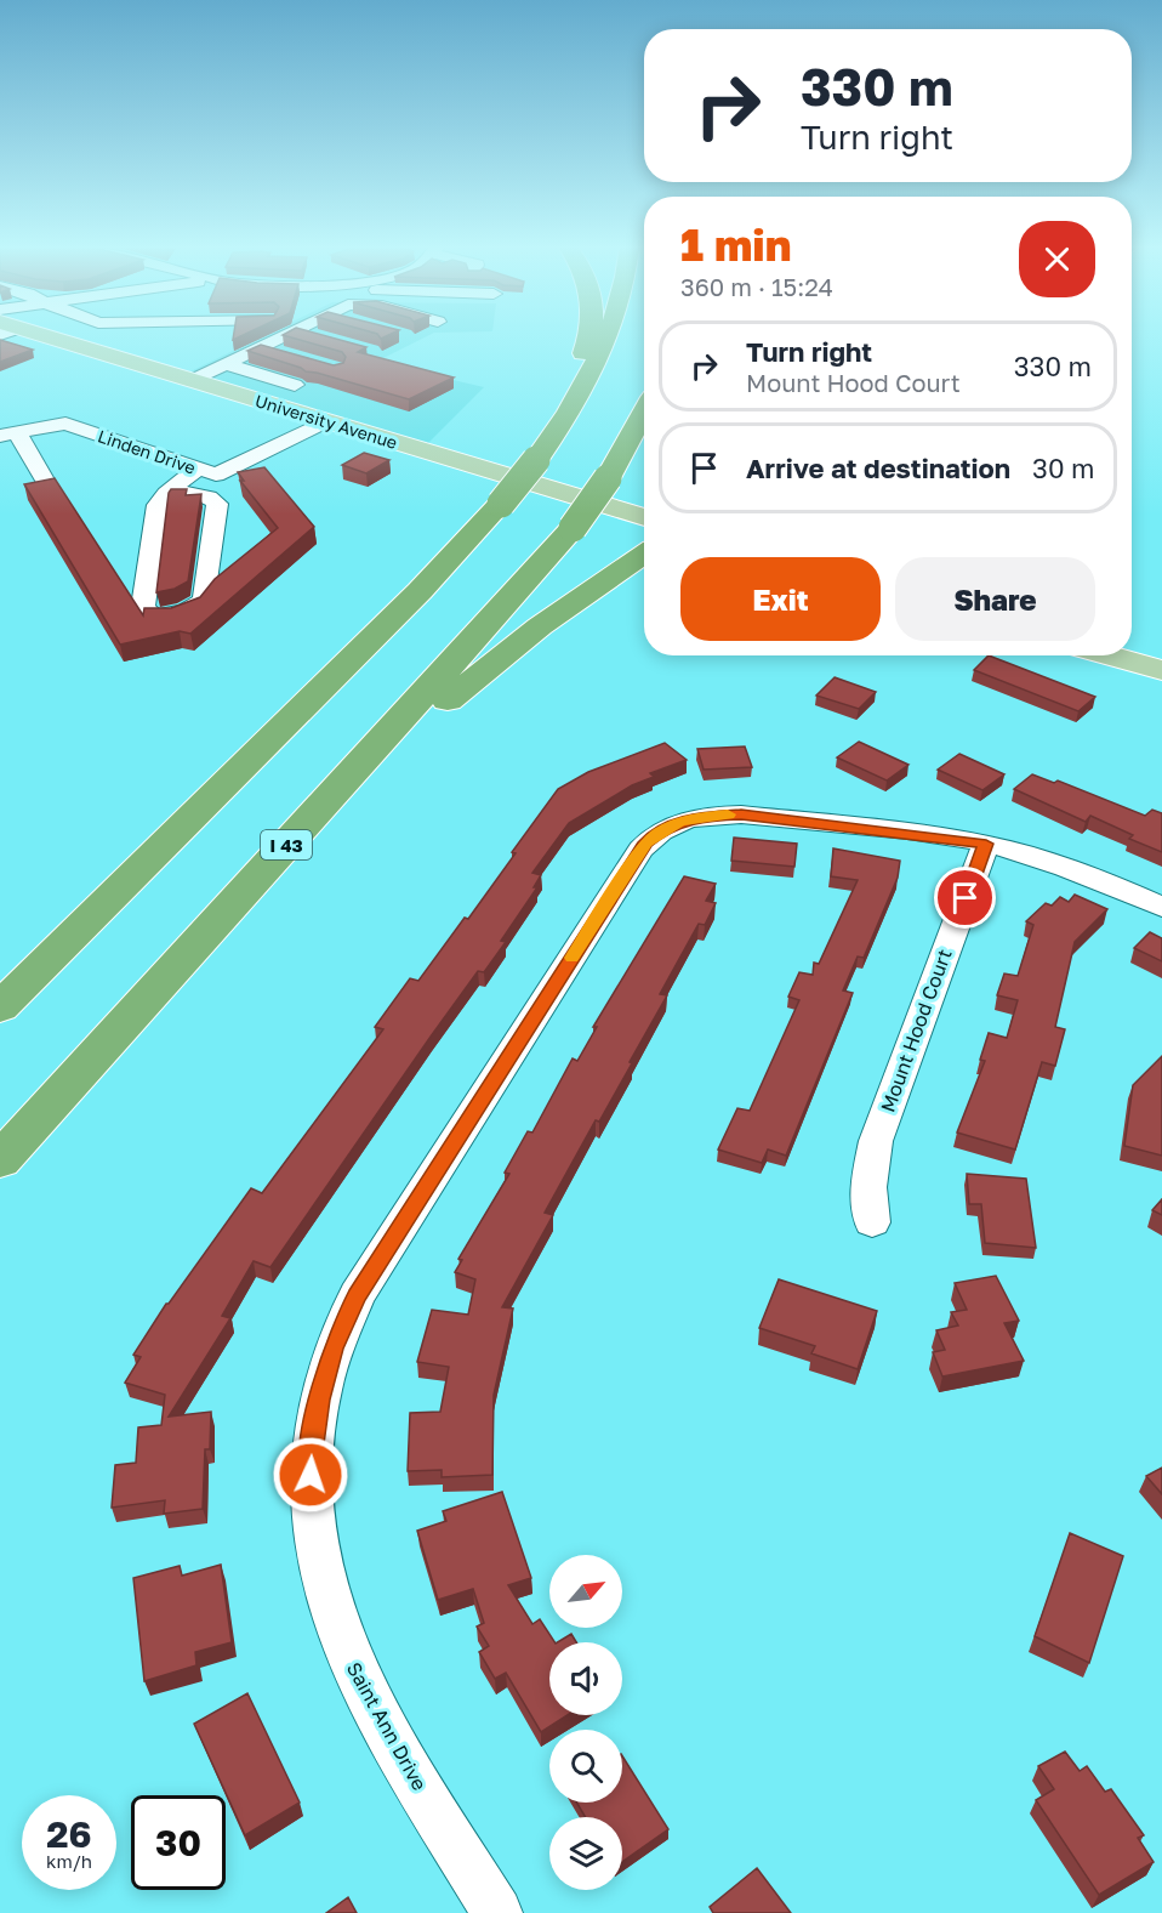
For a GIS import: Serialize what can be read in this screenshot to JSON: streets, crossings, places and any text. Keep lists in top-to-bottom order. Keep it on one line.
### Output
{"streets":{"highway":["I 43"],"main road":["University Avenue"],"street":["Linden Drive","Mount Hood Court","Saint Ann Drive"]},"crossings":[["University Avenue","Linden Drive"],["Mount Hood Court","Saint Ann Drive"]],"north":"top right","page":{"turn":["330 m","Turn right"],"heading":["1 min","360 m · 15:24"],"list":[{"name":"Turn right","note":"Mount Hood Court","value":"330 m"},{"name":"Arrive at destination","value":"30 m"}],"buttons":["Exit","Share"],"speed":"26 km/h","limit":"30"}}
